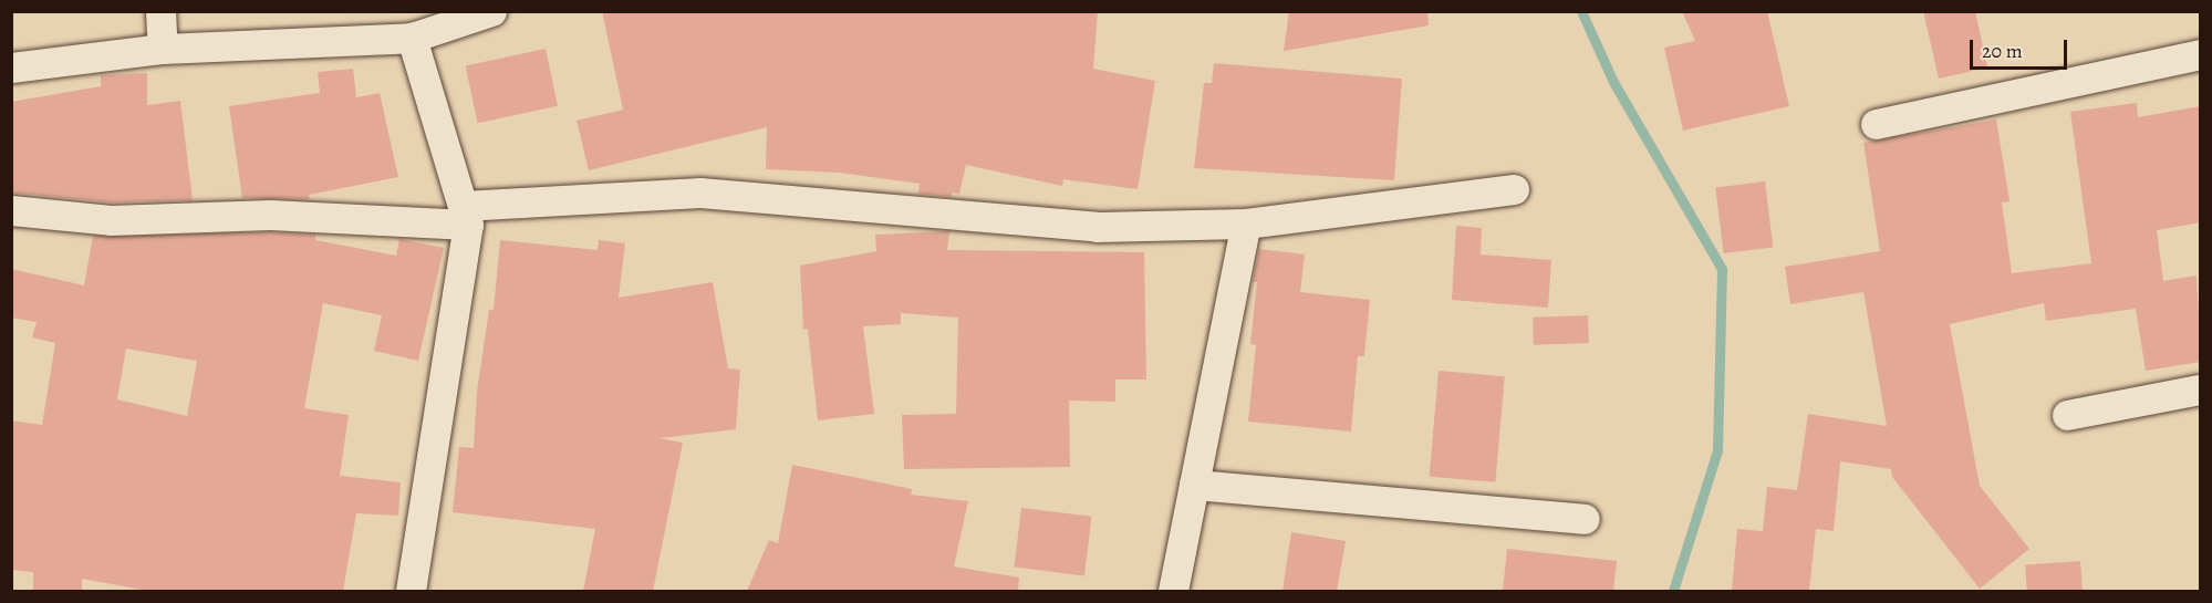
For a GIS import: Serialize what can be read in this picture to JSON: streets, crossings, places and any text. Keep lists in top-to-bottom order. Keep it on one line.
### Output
{"scale_bar":"20 m"}
